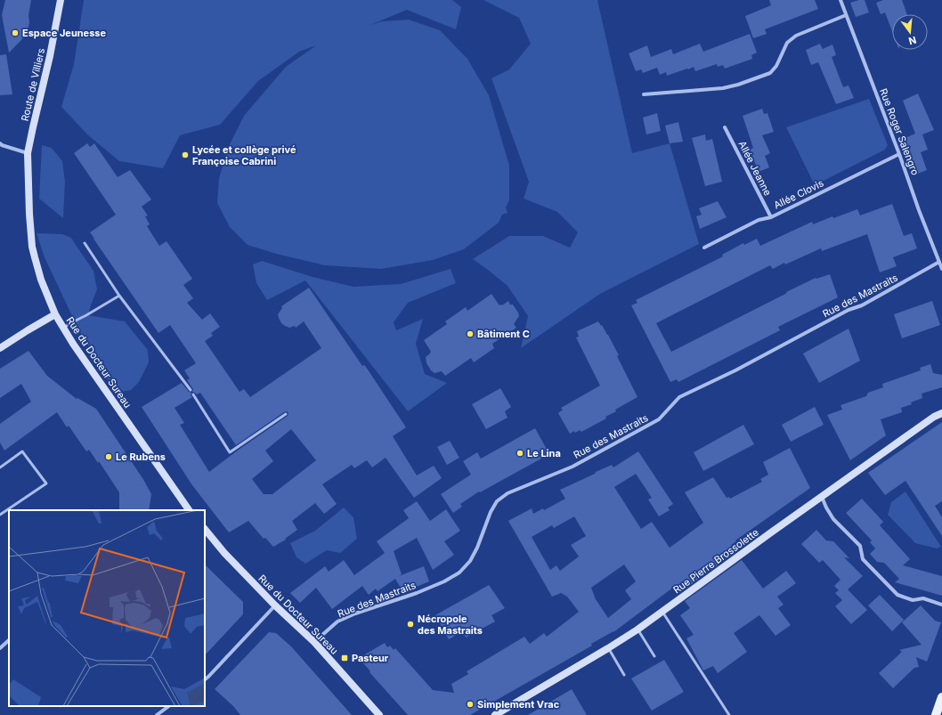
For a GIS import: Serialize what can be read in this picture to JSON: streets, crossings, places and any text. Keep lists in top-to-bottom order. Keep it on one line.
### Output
{"streets":{"street":["Route de Villiers","Rue Roger Salengro","Allée Jeanne","Allée Clovis","Rue des Mastraits","Rue du Docteur Sureau","Rue Pierre Brossolette"]},"crossings":[["Route de Villiers","Rue du Docteur Sureau"],["Rue Roger Salengro","Allée Clovis"],["Rue Roger Salengro","Rue des Mastraits"],["Allée Jeanne","Allée Clovis"],["Rue des Mastraits","Rue du Docteur Sureau"]],"places":{"other":["Espace Jeunesse","Lycée et collège privé Françoise Cabrini","Bâtiment C","Le Lina","Le Rubens","Nécropole des Mastraits","Simplement Vrac"],"transit":["Pasteur"]},"north":"bottom"}
